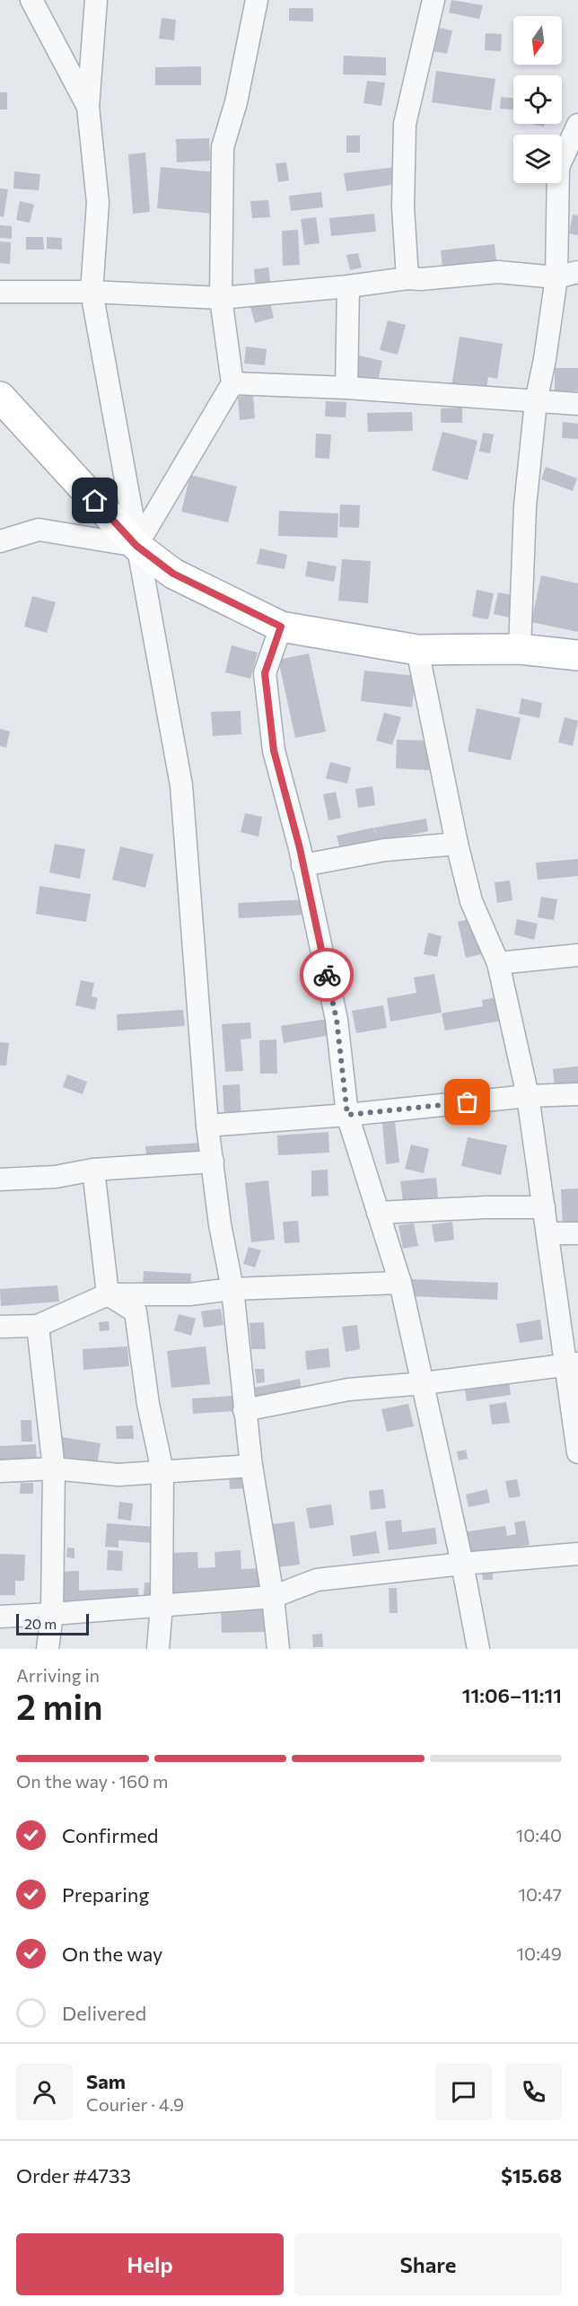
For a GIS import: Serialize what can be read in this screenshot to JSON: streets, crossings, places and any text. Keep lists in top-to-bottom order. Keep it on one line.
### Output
{"scale_bar":"20 m","north":"bottom","page":{"scale":"20 m","heading":["2 min","Arriving in","11:06–11:11"],"panel":["Sam","Courier · 4.9","Order #4733","$15.68"],"bar":"On the way · 160 m","list":[["Confirmed","10:40"],["Preparing","10:47"],["On the way","10:49"],"Delivered"],"buttons":["Help","Share"]}}
